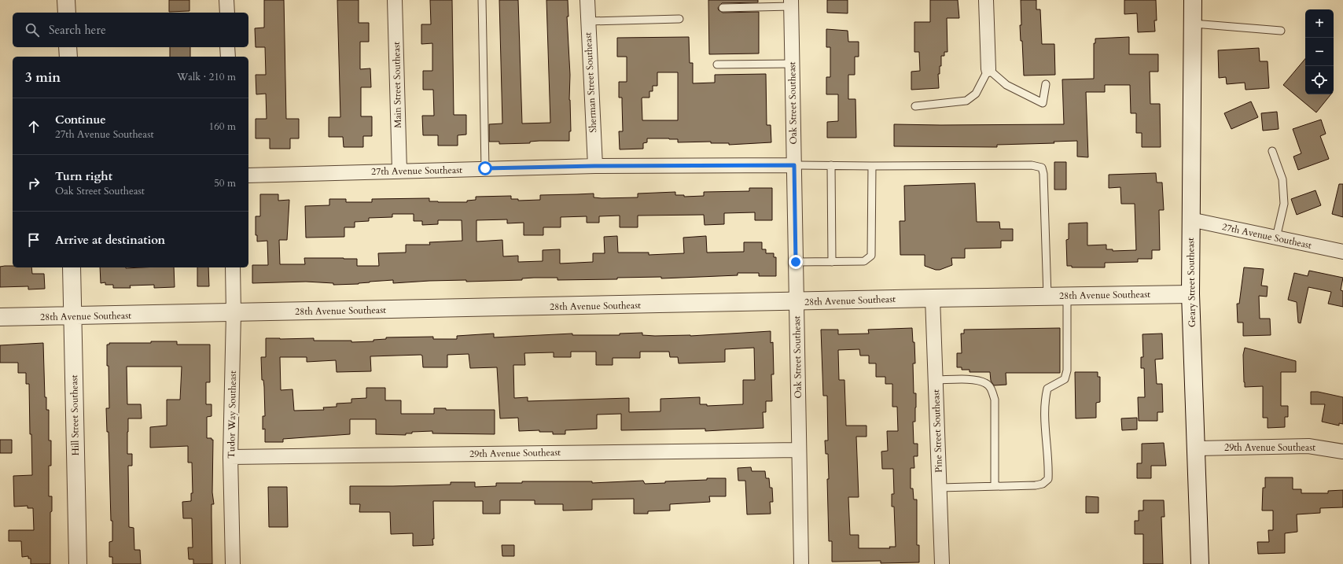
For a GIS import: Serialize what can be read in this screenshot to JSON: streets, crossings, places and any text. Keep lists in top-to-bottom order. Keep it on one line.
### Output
{"streets":{"street":["Sherman Street Southeast","Main Street Southeast","Oak Street Southeast","27th Avenue Southeast","Geary Street Southeast","28th Avenue Southeast","Tudor Way Southeast","Hill Street Southeast","Pine Street Southeast","29th Avenue Southeast"]},"crossings":[["Sherman Street Southeast","27th Avenue Southeast"],["Main Street Southeast","27th Avenue Southeast"],["Oak Street Southeast","27th Avenue Southeast"],["Oak Street Southeast","28th Avenue Southeast"],["Oak Street Southeast","29th Avenue Southeast"],["27th Avenue Southeast","Geary Street Southeast"],["Geary Street Southeast","28th Avenue Southeast"],["Geary Street Southeast","29th Avenue Southeast"],["28th Avenue Southeast","Tudor Way Southeast"],["28th Avenue Southeast","Hill Street Southeast"],["28th Avenue Southeast","Pine Street Southeast"],["Tudor Way Southeast","29th Avenue Southeast"]],"page":{"map_buttons":["+","−"],"search":"Search here","heading":["3 min","Walk · 210 m"],"list":[["Continue","27th Avenue Southeast","160 m"],["Turn right","Oak Street Southeast","50 m"],"Arrive at destination"]}}
